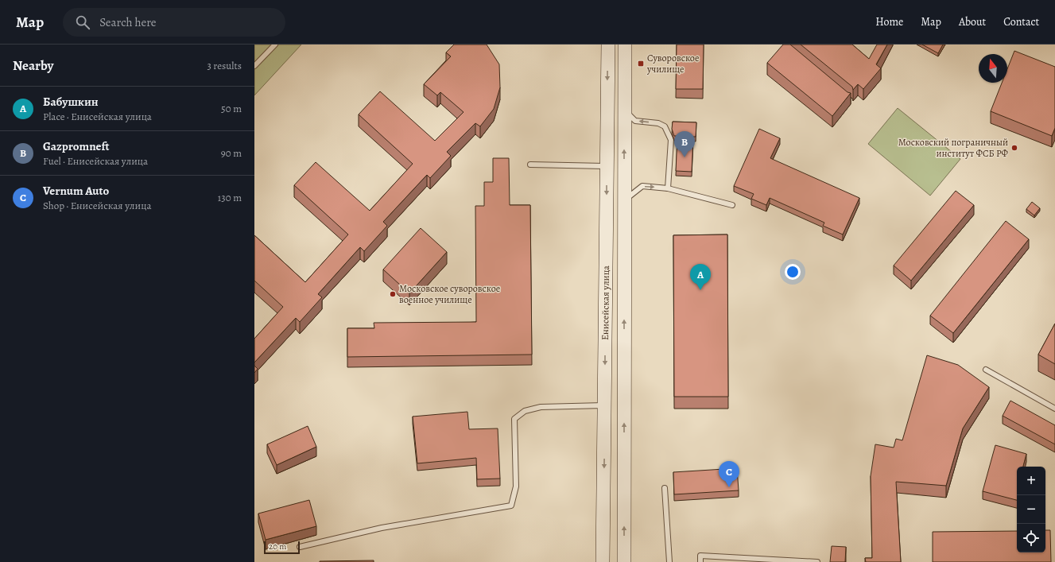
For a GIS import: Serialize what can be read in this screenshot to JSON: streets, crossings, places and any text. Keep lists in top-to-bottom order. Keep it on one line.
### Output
{"streets":{"main road":["Енисейская улица"]},"places":{"transit":["Суворовское училище"],"other":["Московский пограничный институт ФСБ РФ","Московское суворовское военное училище"]},"scale_bar":"20 m","north":"top","page":{"header":"Map","search":"Search here","nav":["Home","Map","About","Contact"],"heading":["Nearby","3 results"],"list":[{"mark":"A","name":"Бабушкин","note":"Place · Енисейская улица","value":"50 m"},{"mark":"B","name":"Gazpromneft","note":"Fuel · Енисейская улица","value":"90 m"},{"mark":"C","name":"Vernum Auto","note":"Shop · Енисейская улица","value":"130 m"}],"pins":["B","A","C"],"map_buttons":["+","−"],"scale":"20 m"}}
